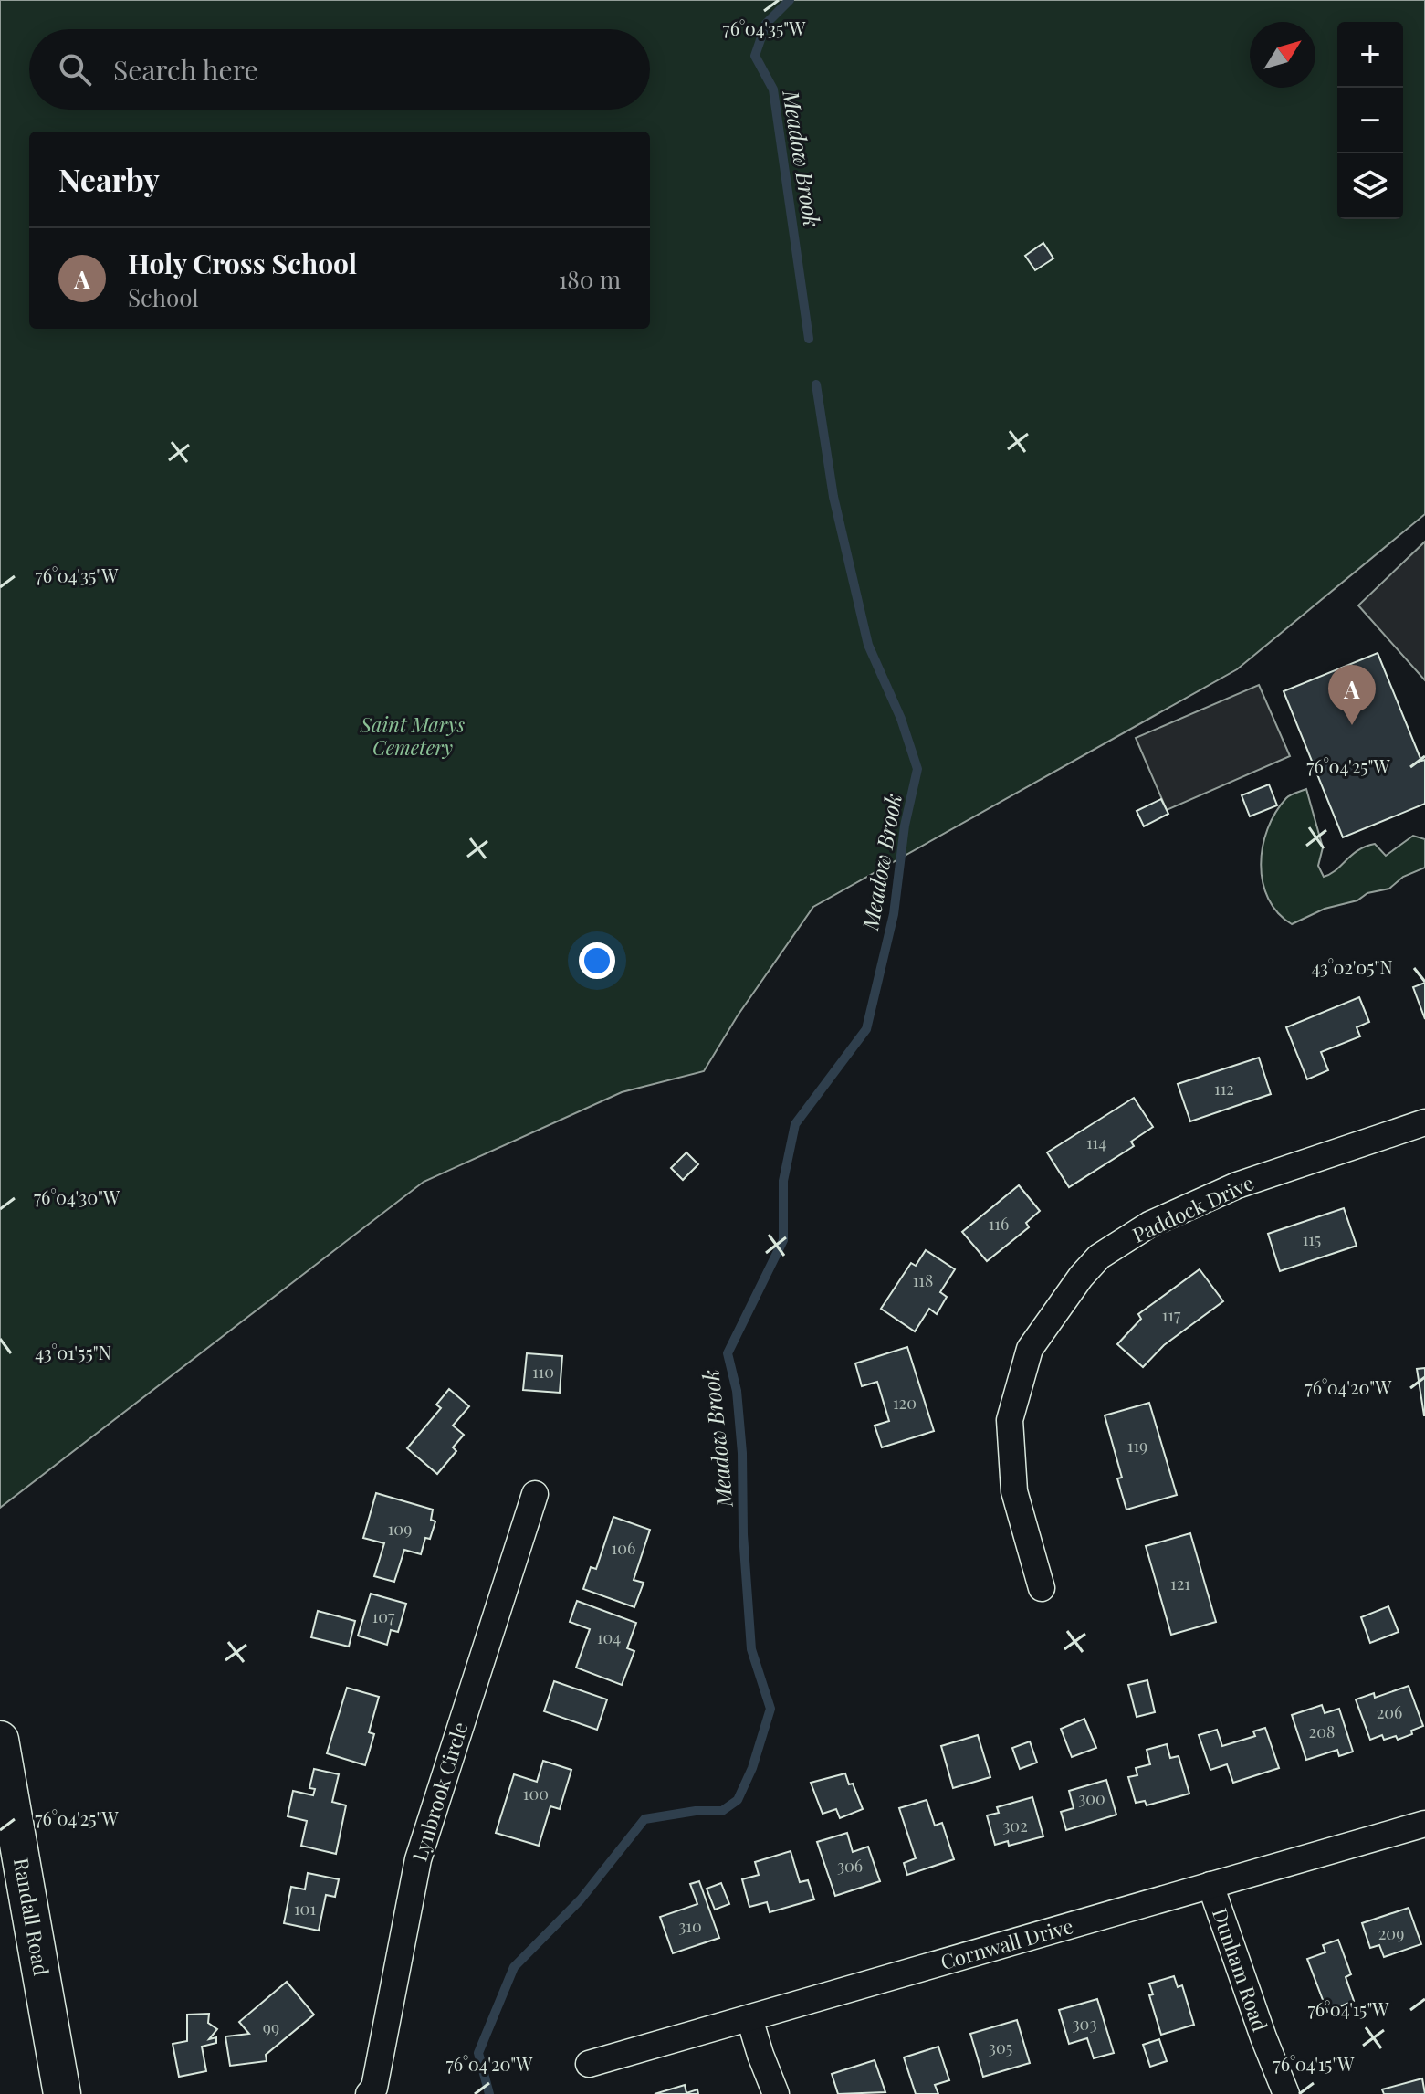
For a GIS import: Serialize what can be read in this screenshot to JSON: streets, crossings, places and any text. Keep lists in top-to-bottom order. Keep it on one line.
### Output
{"streets":{"street":["Paddock Drive","Lynbrook Circle","Randall Road","Cornwall Drive","Dunham Road"]},"crossings":[["Cornwall Drive","Dunham Road"]],"water":["Meadow Brook"],"parks":["Saint Marys Cemetery"],"house_numbers":["112","114","116","115","118","117","110","120","119","109","106","121","107","104","206","208","100","300","302","306","101","310","209","303","99","305"],"north":"top right","page":{"map_buttons":["+","−"],"search":"Search here","heading":"Nearby","list":[{"mark":"A","name":"Holy Cross School","note":"School","value":"180 m"}],"pins":"A"},"coordinates":["76°04'35\"W","76°04'25\"W","43°02'05\"N","76°04'30\"W","43°01'55\"N","76°04'20\"W","76°04'15\"W"]}
